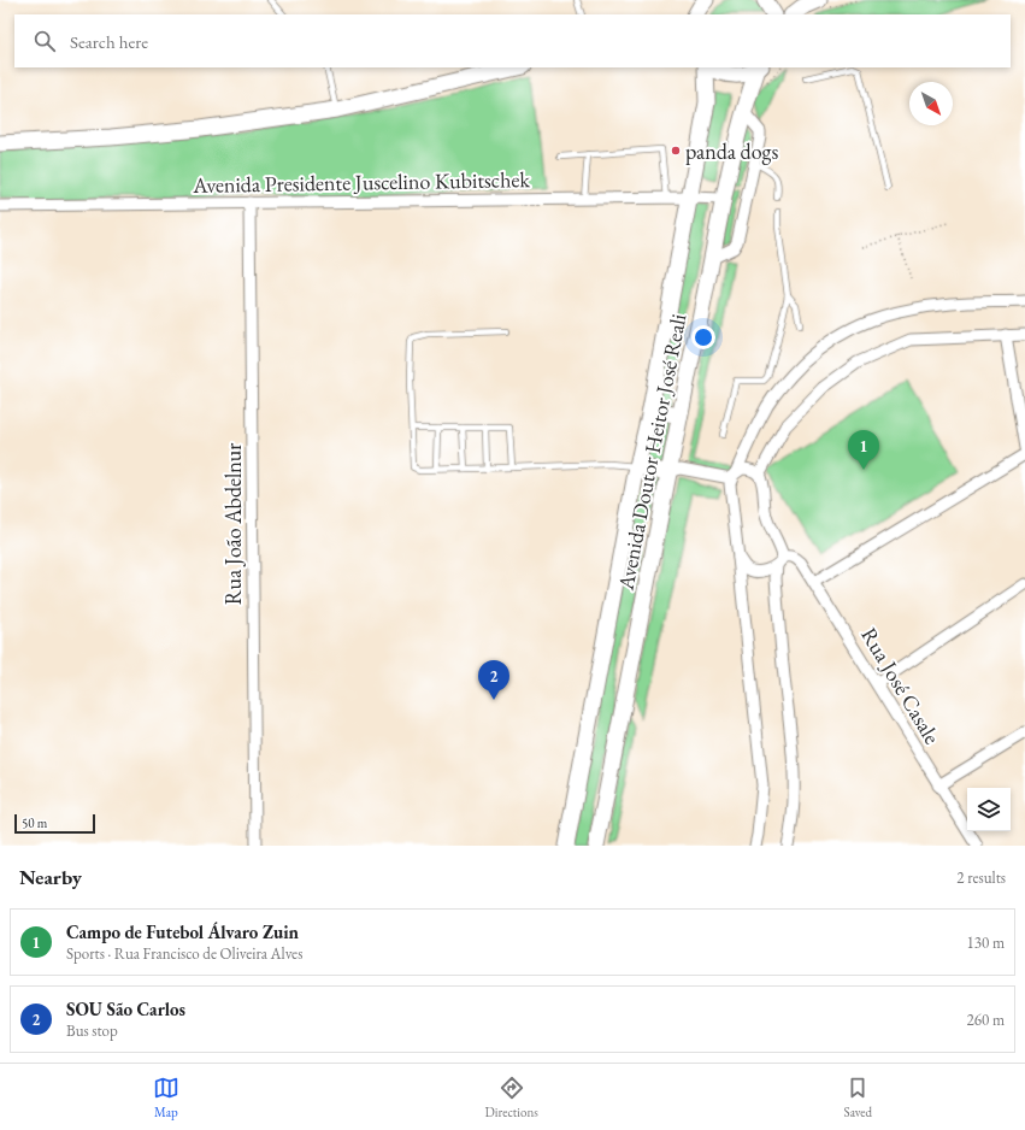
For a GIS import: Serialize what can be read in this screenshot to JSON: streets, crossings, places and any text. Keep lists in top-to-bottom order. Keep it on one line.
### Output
{"streets":{"main road":["Avenida Doutor Heitor José Reali"],"street":["Avenida Presidente Juscelino Kubitschek","Rua João Abdelnur","Rua José Casale"]},"crossings":[["Avenida Presidente Juscelino Kubitschek","Avenida Doutor Heitor José Reali"],["Avenida Presidente Juscelino Kubitschek","Rua João Abdelnur"]],"places":["panda dogs"],"scale_bar":"50 m","north":"bottom right","page":{"search":"Search here","pins":["1","2"],"scale":"50 m","heading":["Nearby","2 results"],"list":[{"mark":"1","name":"Campo de Futebol Álvaro Zuin","note":"Sports · Rua Francisco de Oliveira Alves","value":"130 m"},{"mark":"2","name":"SOU São Carlos","note":"Bus stop","value":"260 m"}],"nav":["Map","Directions","Saved"]}}
